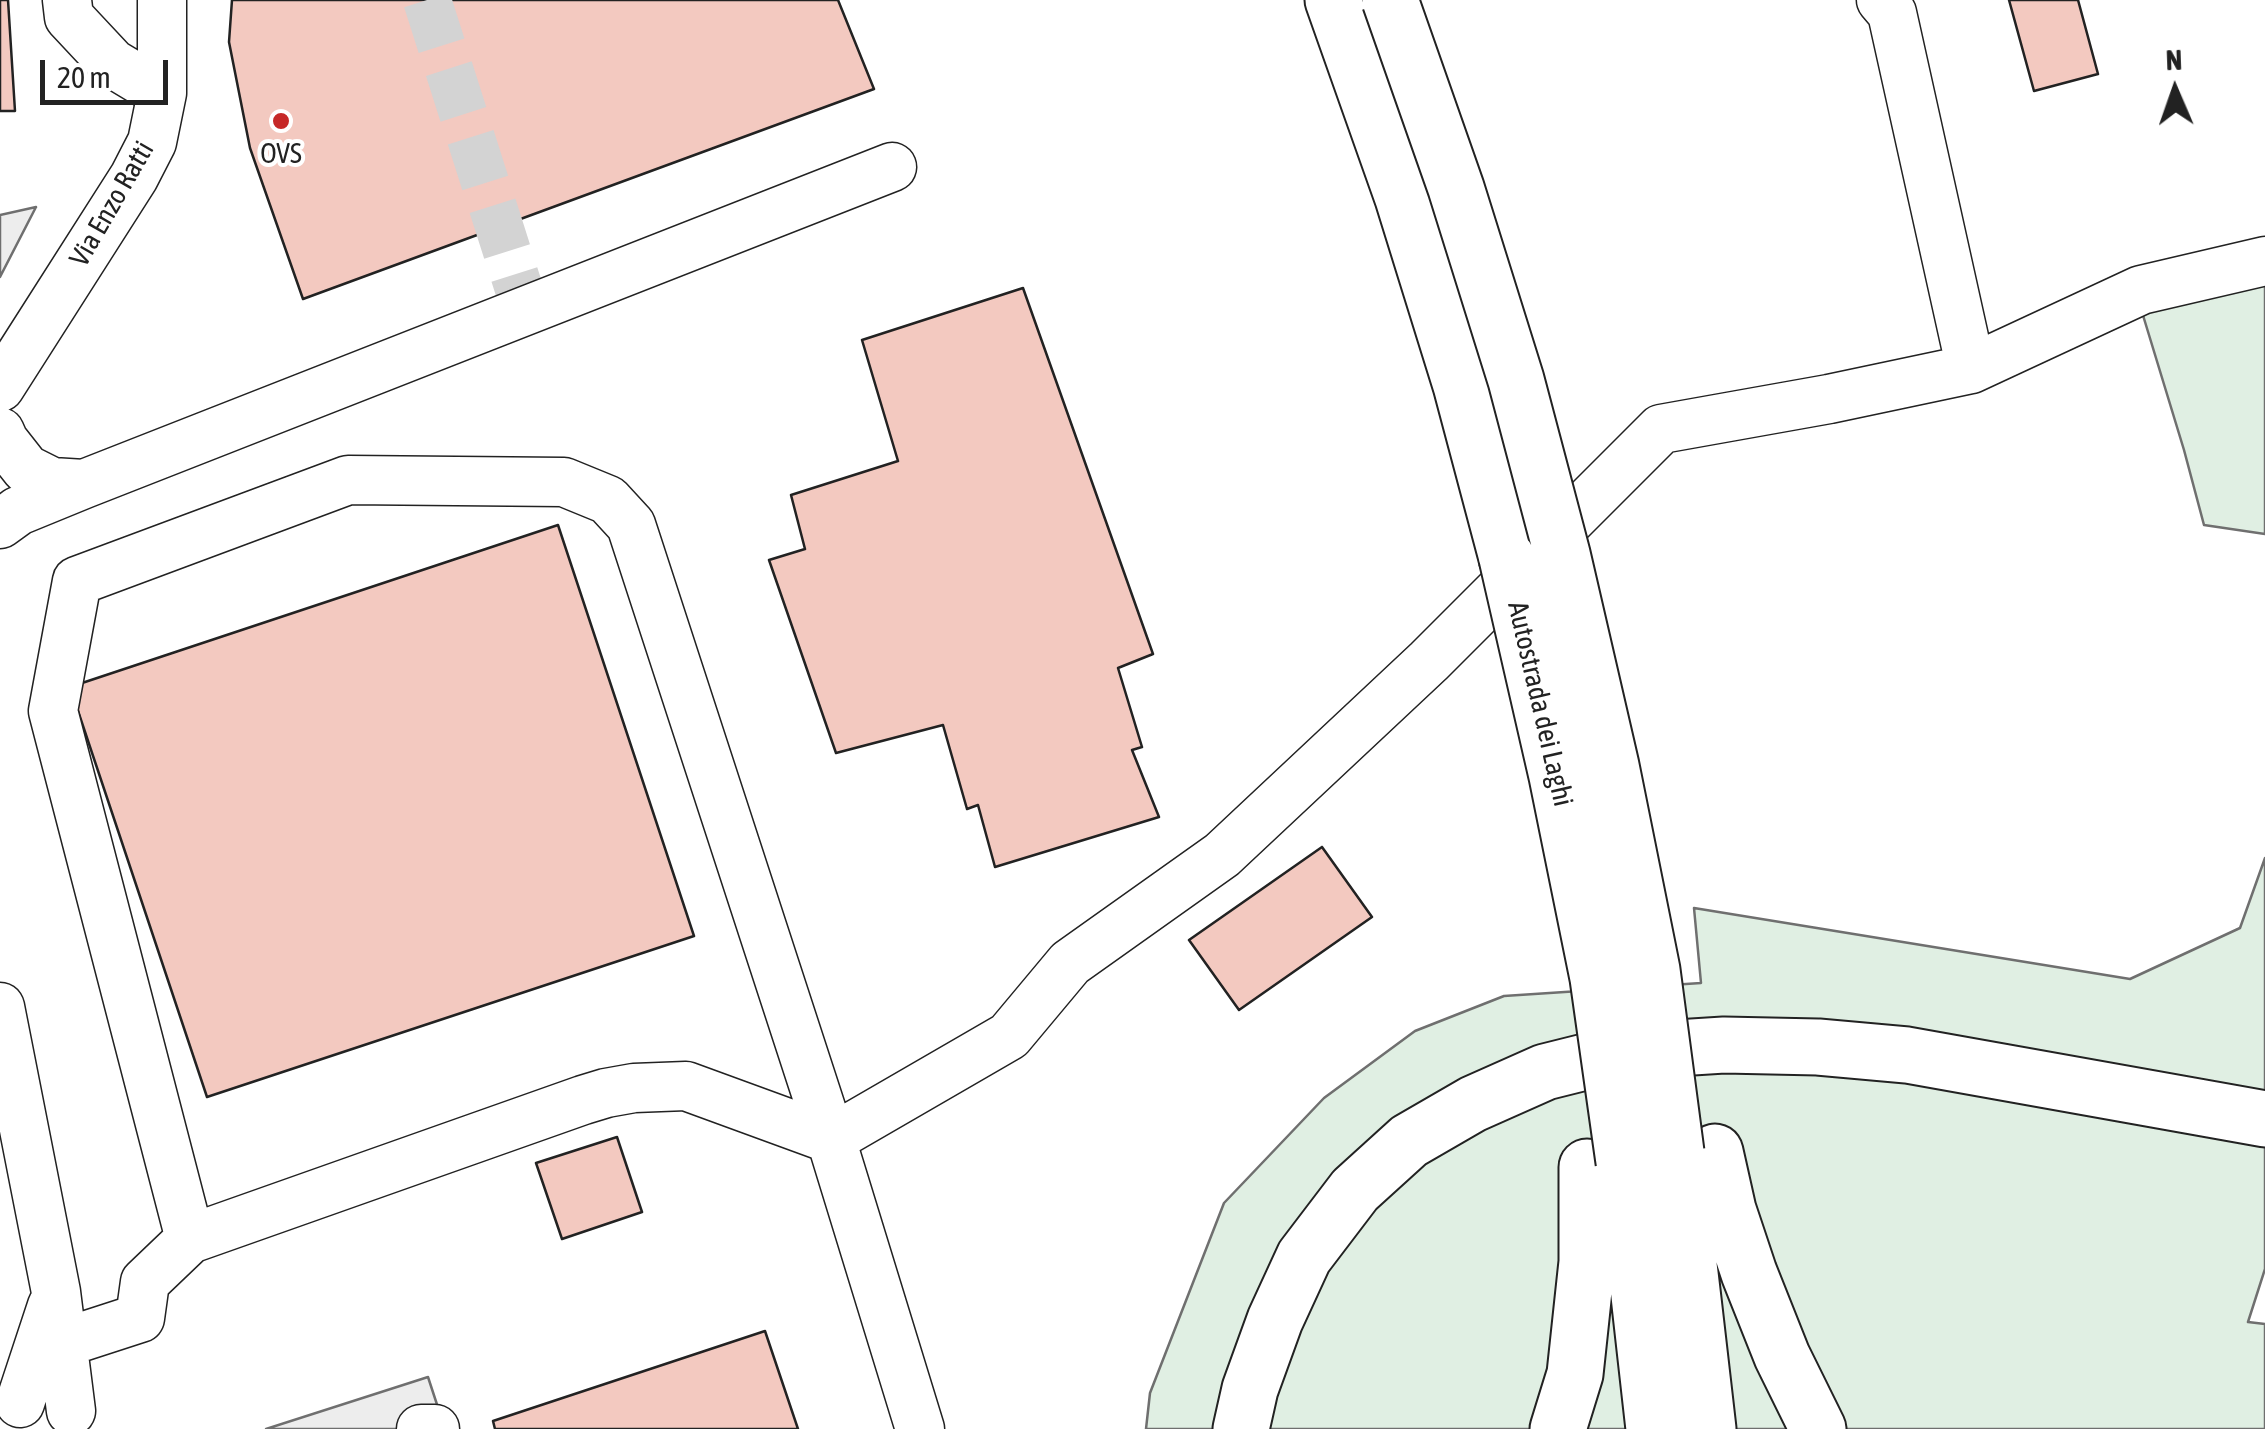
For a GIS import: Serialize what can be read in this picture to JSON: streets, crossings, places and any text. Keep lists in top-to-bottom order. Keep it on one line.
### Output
{"streets":{"highway":["Autostrada dei Laghi"],"street":["Via Enzo Ratti"]},"places":["OVS"],"scale_bar":"20 m","north":"top"}
